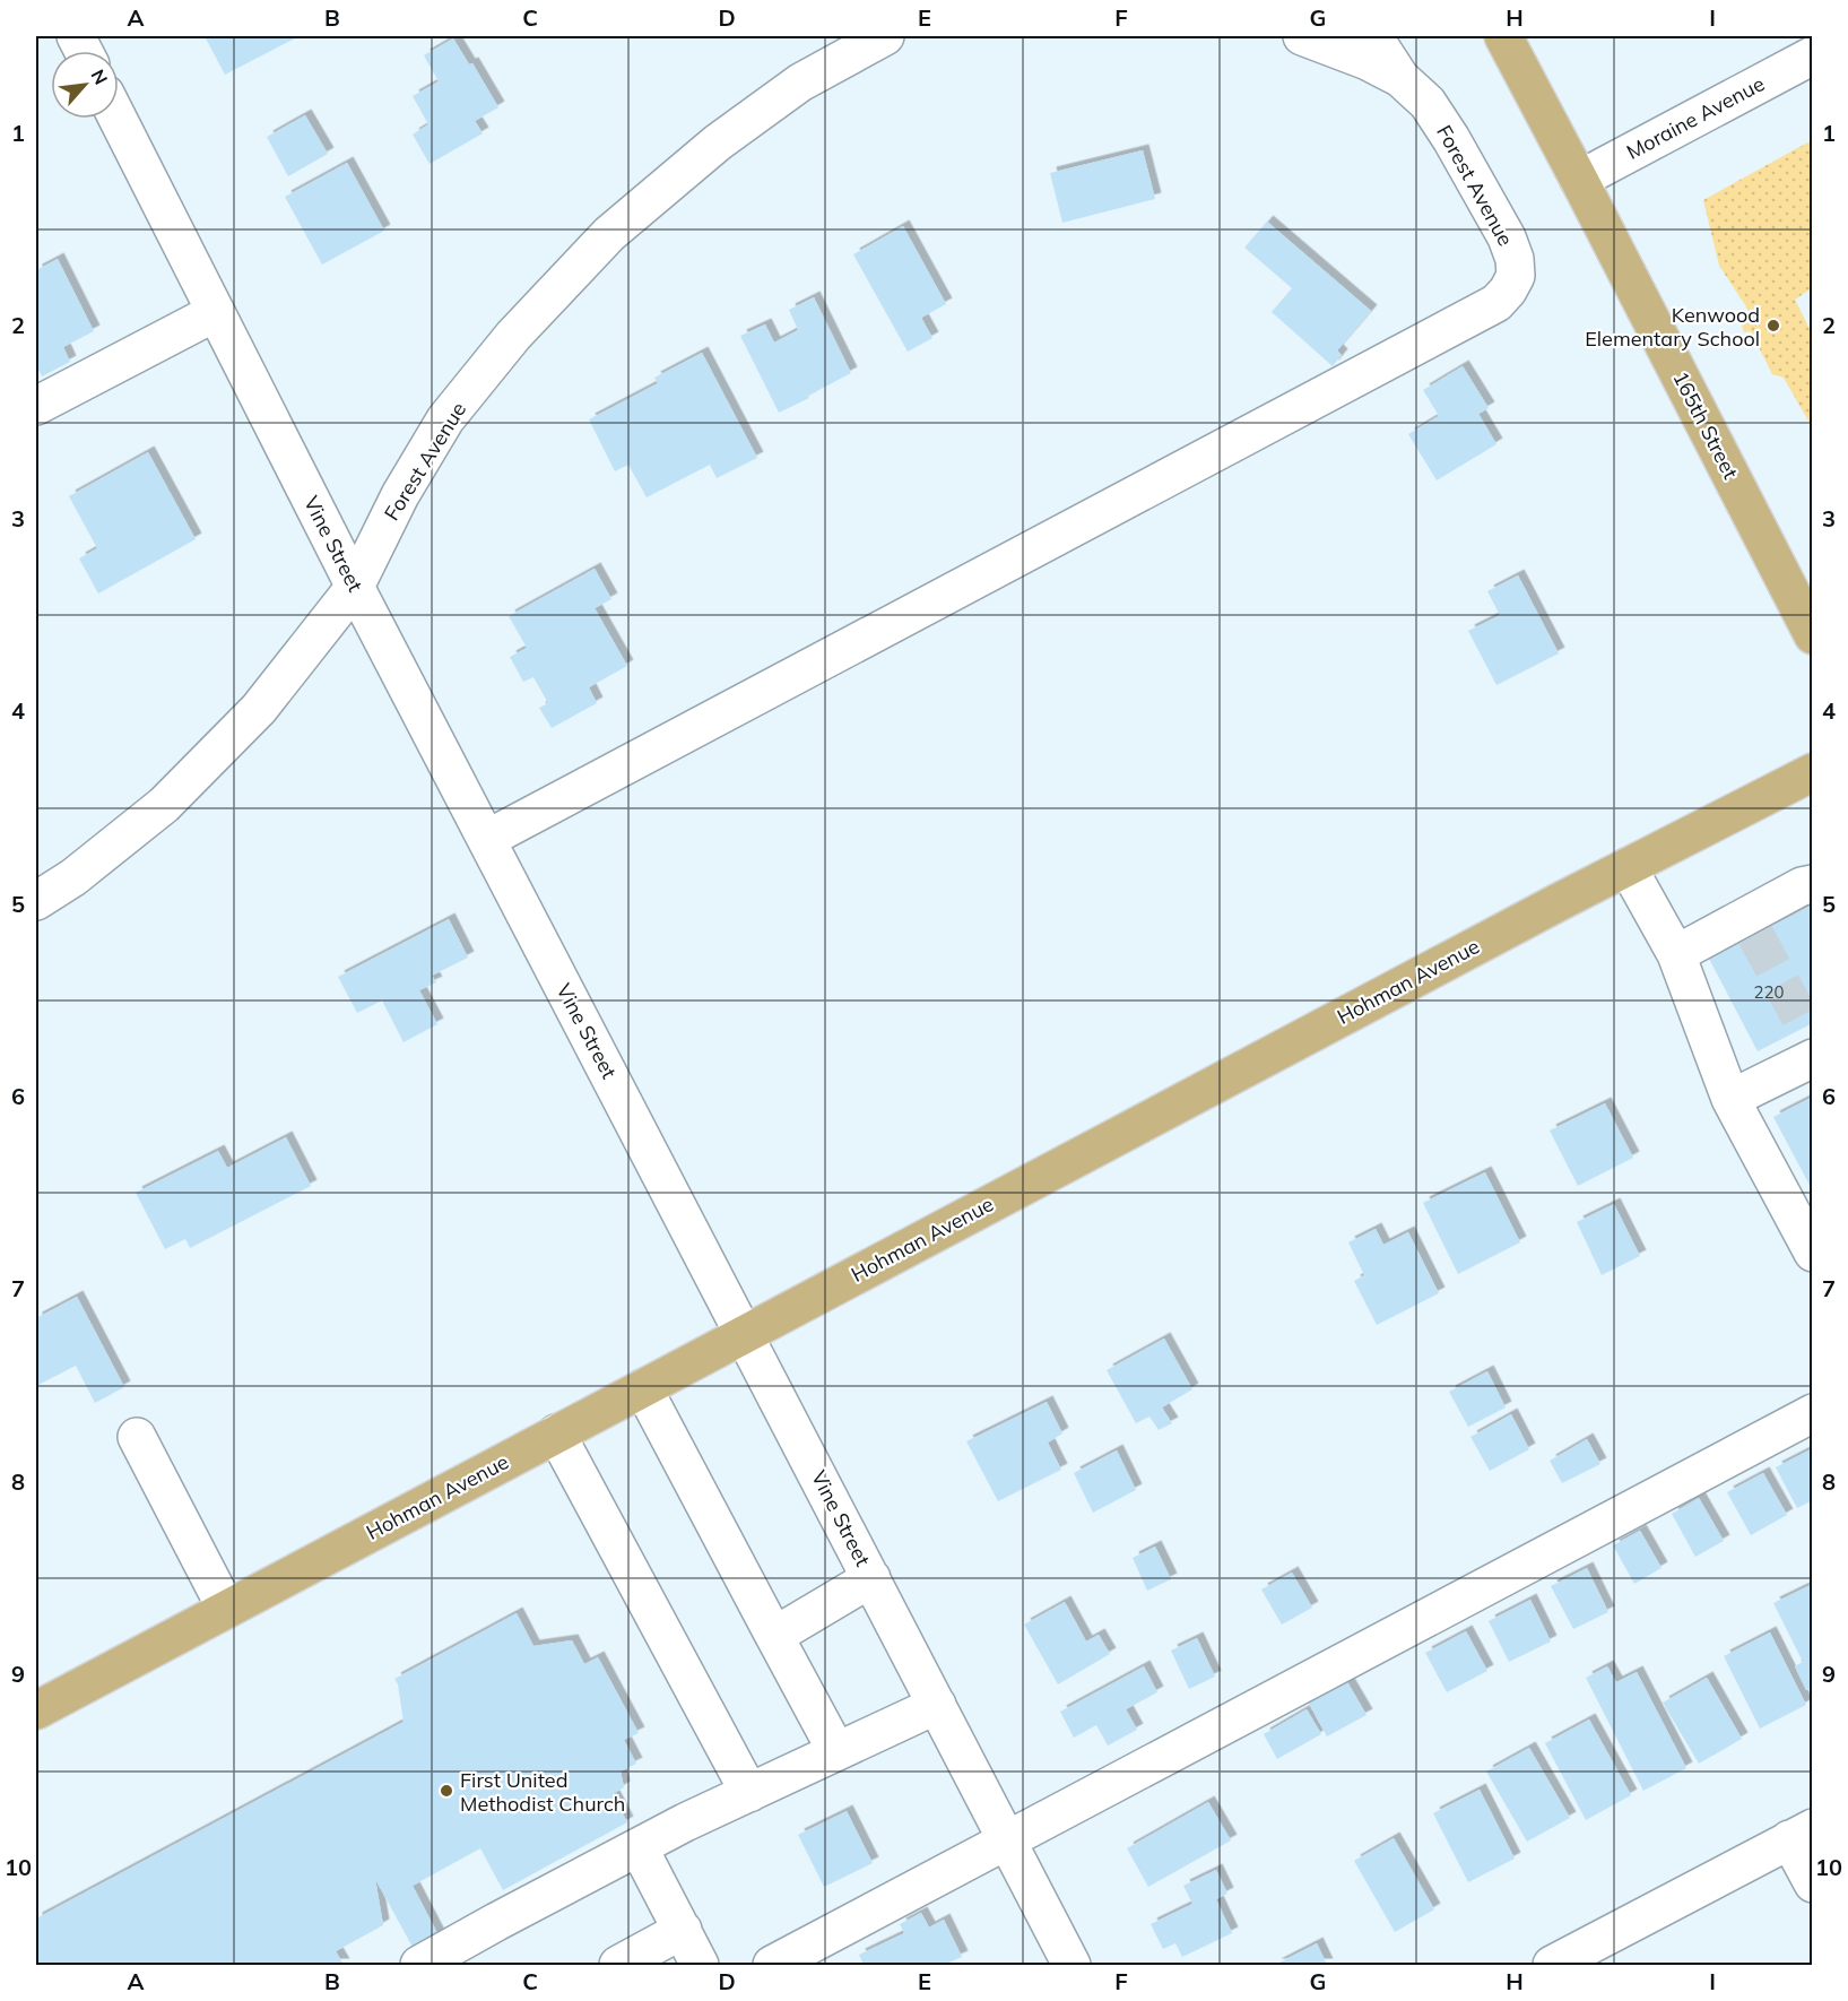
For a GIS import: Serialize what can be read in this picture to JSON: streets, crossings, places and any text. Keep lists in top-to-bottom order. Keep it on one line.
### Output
{"streets":{"main road":["165th Street","Hohman Avenue"],"street":["Moraine Avenue","Forest Avenue","Vine Street"]},"crossings":[["Moraine Avenue","165th Street"],["Forest Avenue","Vine Street"],["Vine Street","Hohman Avenue"]],"places":["Kenwood Elementary School","First United Methodist Church"],"house_numbers":["220"],"north":"top right","grid":{"columns":["A","B","C","D","E","F","G","H","I"],"rows":["1","2","3","4","5","6","7","8","9","10"]}}
